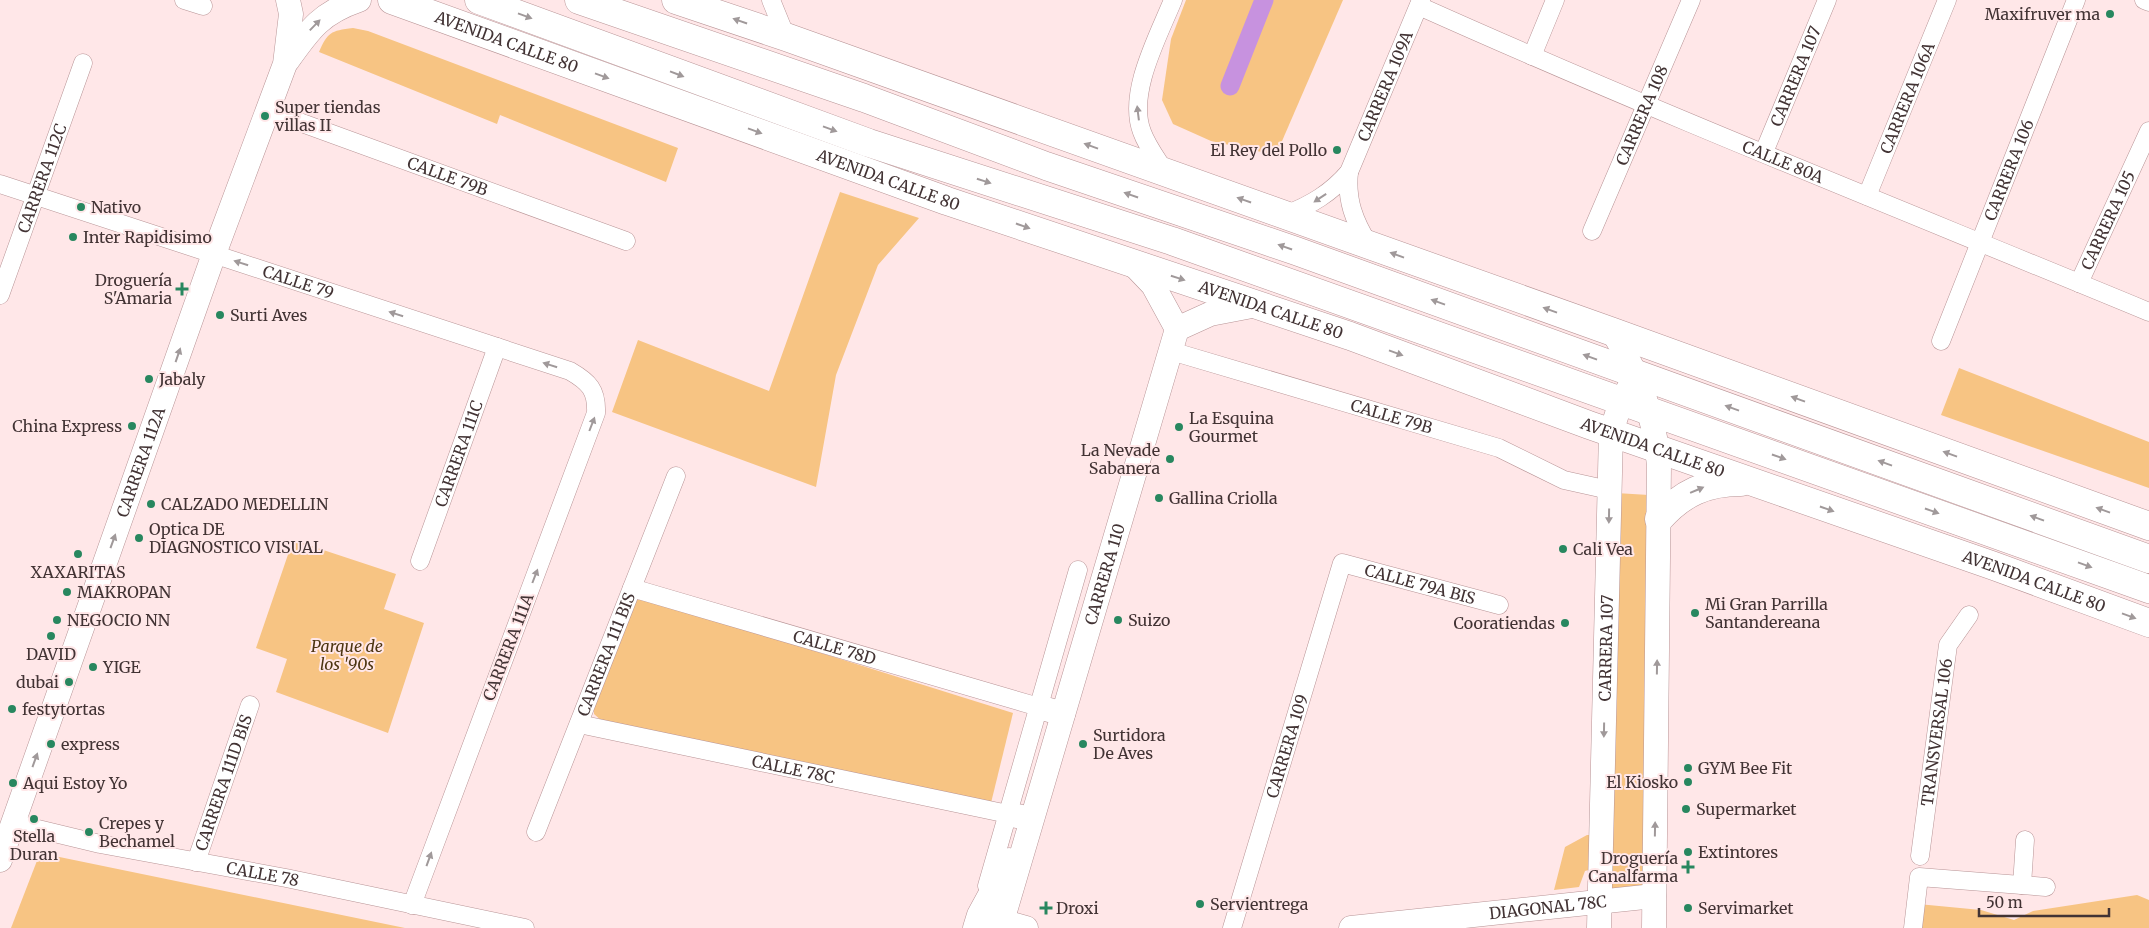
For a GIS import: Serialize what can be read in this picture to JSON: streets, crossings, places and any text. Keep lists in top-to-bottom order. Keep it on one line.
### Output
{"streets":{"highway":["AVENIDA CALLE 80"],"street":["CARRERA 107","CARRERA 109A","CARRERA 106A","CARRERA 108","CALLE 80A","CARRERA 106","CALLE 79B","CARRERA 112C","CARRERA 105","CALLE 79","CARRERA 111C","CARRERA 112A","CARRERA 110","CALLE 79A BIS","CARRERA 111A","CALLE 78D","CARRERA 111 BIS","TRANSVERSAL 106","CARRERA 109","CALLE 78C","CARRERA 111D BIS","CALLE 78","DIAGONAL 78C"]},"crossings":[["AVENIDA CALLE 80","CARRERA 107"],["CARRERA 107","CALLE 80A"],["CARRERA 107","CALLE 79B"],["CARRERA 107","DIAGONAL 78C"],["CARRERA 109A","CALLE 80A"],["CARRERA 106A","CALLE 80A"],["CARRERA 108","CALLE 80A"],["CALLE 80A","CARRERA 106"],["CALLE 80A","CARRERA 105"],["CALLE 79B","CARRERA 112A"],["CALLE 79B","CARRERA 110"],["CARRERA 112C","CALLE 79"],["CALLE 79","CARRERA 111C"],["CALLE 79","CARRERA 112A"],["CALLE 79","CARRERA 111A"],["CARRERA 112A","CALLE 78"],["CARRERA 110","CALLE 78D"],["CARRERA 110","CALLE 78C"],["CALLE 79A BIS","CARRERA 109"],["CARRERA 111A","CALLE 78"],["CALLE 78D","CARRERA 111 BIS"],["CARRERA 111 BIS","CALLE 78C"],["CARRERA 111D BIS","CALLE 78"]],"one_way":["CALLE 79","CARRERA 112A","CARRERA 111A"],"parks":["Parque de los '90s"],"places":{"other":["Maxifruver ma","Super tiendas villas II","El Rey del Pollo","Nativo","Inter Rapidisimo","Surti Aves","Jabaly","China Express","La Esquina Gourmet","La Nevade Sabanera","Gallina Criolla","CALZADO MEDELLIN","Optica DE DIAGNOSTICO VISUAL","Cali Vea","XAXARITAS","MAKROPAN","Mi Gran Parrilla Santandereana","NEGOCIO NN","Suizo","Cooratiendas","DAVID","YIGE","dubai","festytortas","express","Surtidora De Aves","GYM Bee Fit","El Kiosko","Aqui Estoy Yo","Supermarket","Stella Duran","Crepes y Bechamel","Extintores","Servientrega","Servimarket"],"health":["Droguería S'Amaria","Droguería Canalfarma","Droxi"]},"scale_bar":"50 m"}
